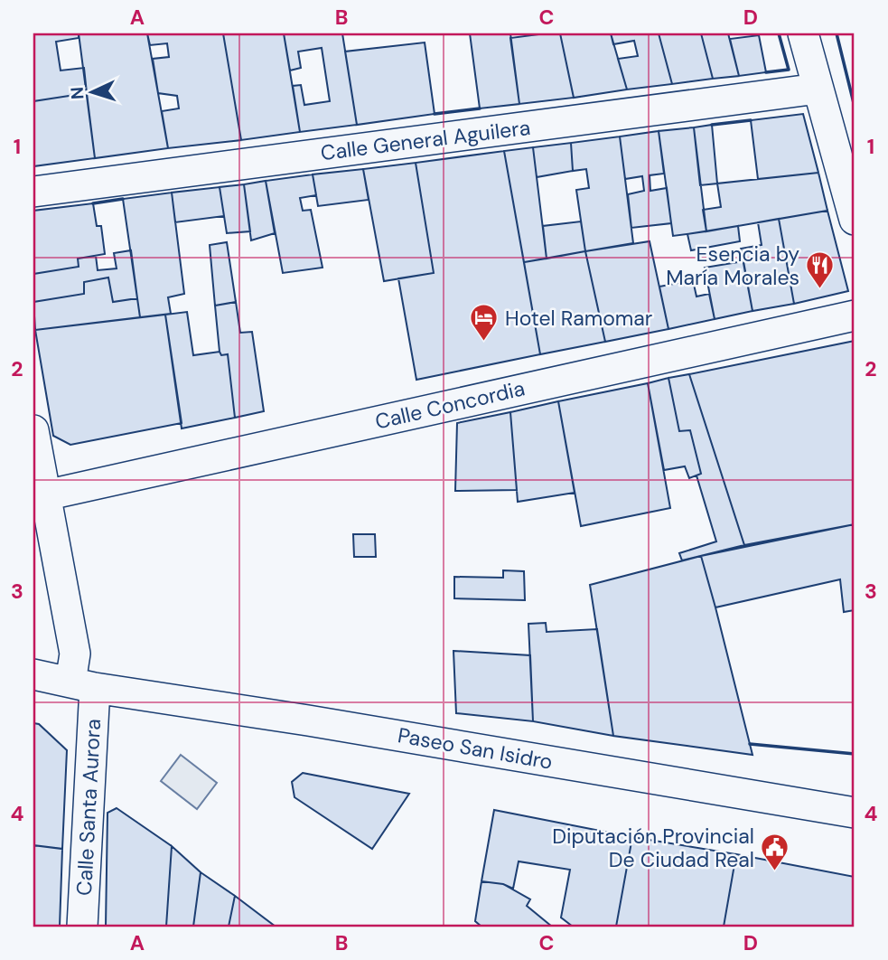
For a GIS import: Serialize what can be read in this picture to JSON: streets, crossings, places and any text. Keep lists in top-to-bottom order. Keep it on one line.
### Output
{"streets":{"street":["Calle General Aguilera","Calle Concordia","Paseo San Isidro","Calle Santa Aurora"]},"crossings":[["Calle Concordia","Calle Santa Aurora"],["Paseo San Isidro","Calle Santa Aurora"]],"places":{"restaurant":["Esencia by María Morales"],"hotel":["Hotel Ramomar"],"public building":["Diputación Provincial De Ciudad Real"]},"north":"left","grid":{"columns":["A","B","C","D"],"rows":["1","2","3","4"]}}
